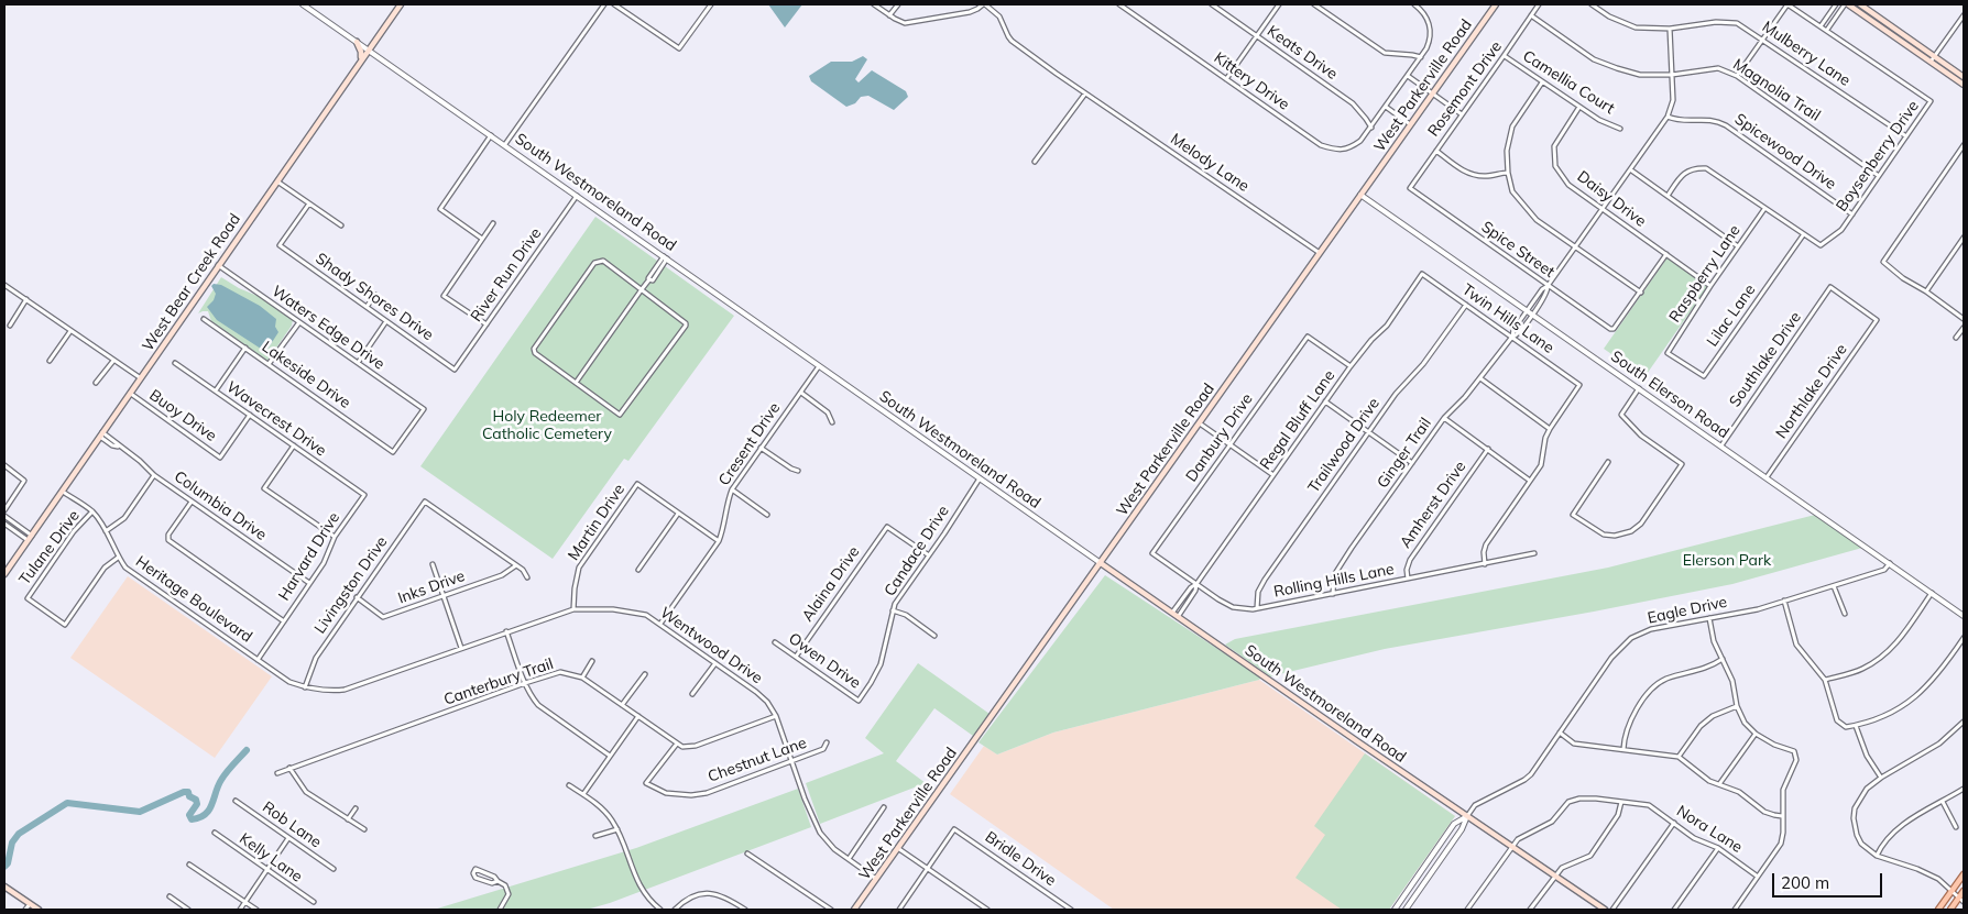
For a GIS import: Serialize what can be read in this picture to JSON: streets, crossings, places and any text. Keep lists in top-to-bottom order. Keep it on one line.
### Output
{"streets":{"main road":["West Parkerville Road","South Westmoreland Road","West Bear Creek Road"],"street":["Keats Drive","Mulberry Lane","Kittery Drive","Camellia Court","Rosemont Drive","Magnolia Trail","Spicewood Drive","Boysenberry Drive","Melody Lane","Daisy Drive","Spice Street","Raspberry Lane","River Run Drive","Shady Shores Drive","Lilac Lane","Twin Hills Lane","Waters Edge Drive","Southlake Drive","Lakeside Drive","Northlake Drive","South Elerson Road","Buoy Drive","Wavecrest Drive","Regal Bluff Lane","Danbury Drive","Cresent Drive","Trailwood Drive","Ginger Trail","Amherst Drive","Columbia Drive","Martin Drive","Tulane Drive","Candace Drive","Harvard Drive","Rolling Hills Lane","Alaina Drive","Livingston Drive","Inks Drive","Heritage Boulevard","Eagle Drive","Wentwood Drive","Owen Drive","Canterbury Trail","Chestnut Lane","Rob Lane","Nora Lane","Kelly Lane","Bridle Drive"]},"crossings":[["Keats Drive","Kittery Drive"],["Mulberry Lane","Boysenberry Drive"],["Mulberry Lane","Ginger Trail"],["Camellia Court","Rosemont Drive"],["Camellia Court","Daisy Drive"],["West Parkerville Road","Melody Lane"],["West Parkerville Road","South Westmoreland Road"],["West Parkerville Road","South Elerson Road"],["West Parkerville Road","Wentwood Drive"],["Rosemont Drive","Magnolia Trail"],["Rosemont Drive","Spice Street"],["Magnolia Trail","Boysenberry Drive"],["Magnolia Trail","Ginger Trail"],["Spicewood Drive","Boysenberry Drive"],["Spicewood Drive","Ginger Trail"],["Boysenberry Drive","Lilac Lane"],["South Westmoreland Road","River Run Drive"],["South Westmoreland Road","West Bear Creek Road"],["South Westmoreland Road","Regal Bluff Lane"],["South Westmoreland Road","Cresent Drive"],["South Westmoreland Road","Candace Drive"],["South Westmoreland Road","Eagle Drive"],["South Westmoreland Road","Nora Lane"],["Daisy Drive","Raspberry Lane"],["Daisy Drive","Ginger Trail"],["Spice Street","Ginger Trail"],["Raspberry Lane","Lilac Lane"],["River Run Drive","Shady Shores Drive"],["West Bear Creek Road","Waters Edge Drive"],["West Bear Creek Road","Buoy Drive"],["West Bear Creek Road","Columbia Drive"],["West Bear Creek Road","Heritage Boulevard"],["Twin Hills Lane","Regal Bluff Lane"],["Twin Hills Lane","Trailwood Drive"],["Twin Hills Lane","Ginger Trail"],["Waters Edge Drive","Lakeside Drive"],["Southlake Drive","Northlake Drive"],["Southlake Drive","South Elerson Road"],["Northlake Drive","South Elerson Road"],["South Elerson Road","Ginger Trail"],["South Elerson Road","Eagle Drive"],["Buoy Drive","Wavecrest Drive"],["Wavecrest Drive","Harvard Drive"],["Regal Bluff Lane","Danbury Drive"],["Regal Bluff Lane","Rolling Hills Lane"],["Danbury Drive","Rolling Hills Lane"],["Cresent Drive","Wentwood Drive"],["Trailwood Drive","Rolling Hills Lane"],["Ginger Trail","Rolling Hills Lane"],["Amherst Drive","Rolling Hills Lane"],["Columbia Drive","Harvard Drive"],["Martin Drive","Wentwood Drive"],["Tulane Drive","Heritage Boulevard"],["Candace Drive","Alaina Drive"],["Candace Drive","Owen Drive"],["Harvard Drive","Heritage Boulevard"],["Alaina Drive","Owen Drive"],["Livingston Drive","Inks Drive"],["Livingston Drive","Wentwood Drive"],["Heritage Boulevard","Wentwood Drive"],["Wentwood Drive","Chestnut Lane"],["Canterbury Trail","Chestnut Lane"]],"parks":["Holy Redeemer Catholic Cemetery","Elerson Park"],"scale_bar":"200 m"}
